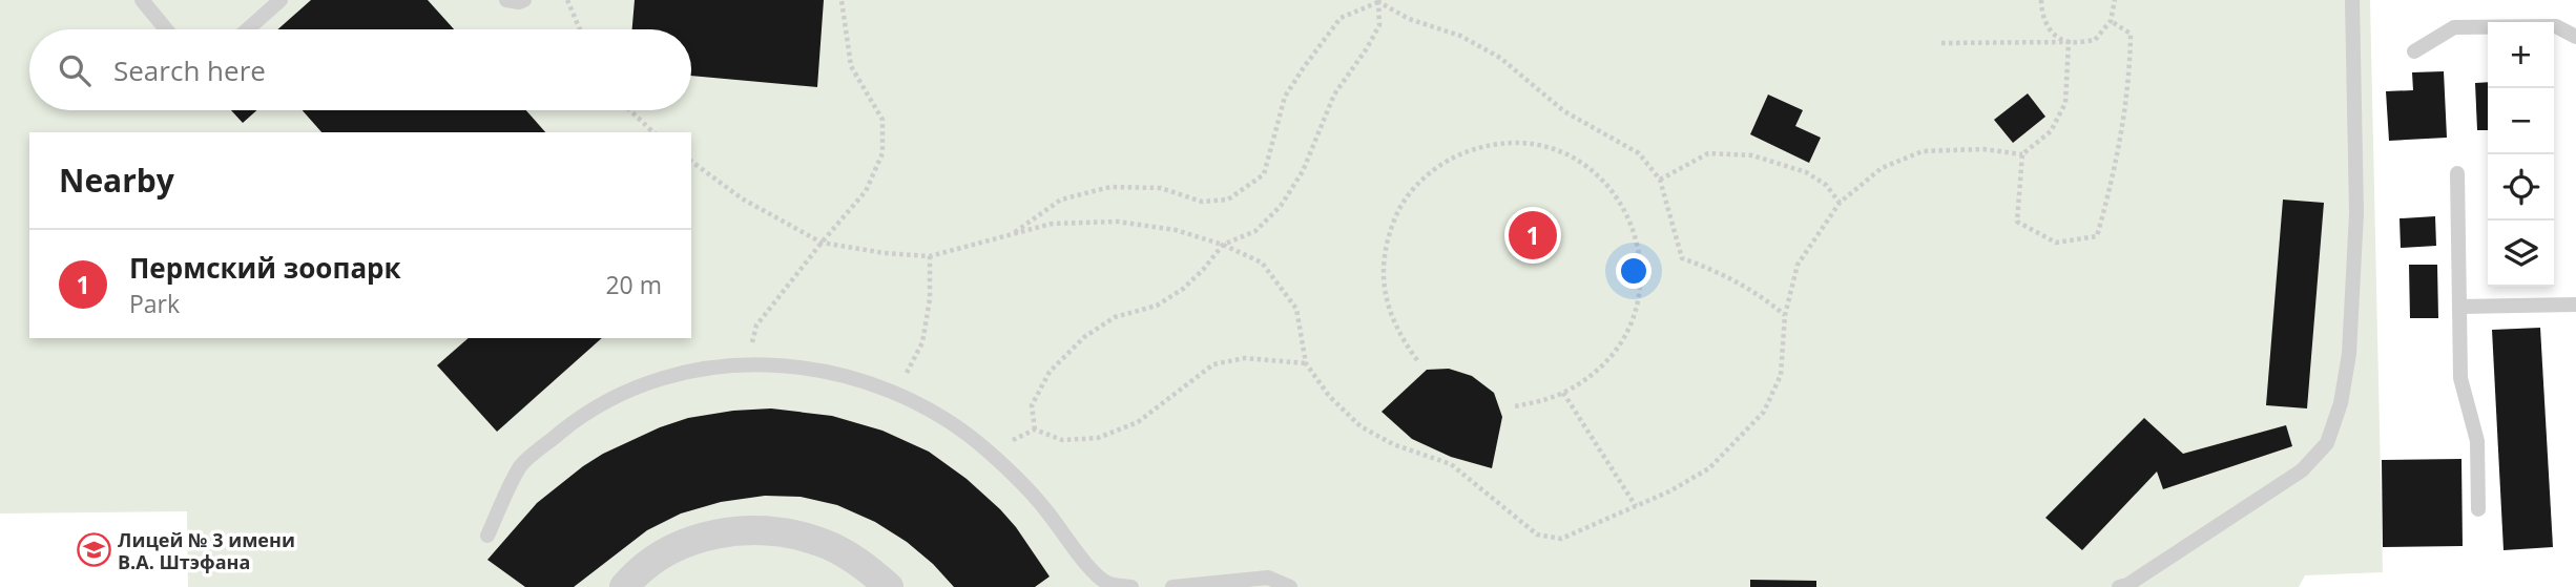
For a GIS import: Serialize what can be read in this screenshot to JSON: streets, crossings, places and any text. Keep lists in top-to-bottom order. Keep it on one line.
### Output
{"places":{"school or university":["Лицей № 3 имени В.А. Штэфана"]},"page":{"map_buttons":["+","−"],"search":"Search here","heading":"Nearby","pins":"1","list":[{"mark":"1","name":"Пермский зоопарк","note":"Park","value":"20 m"}]}}
